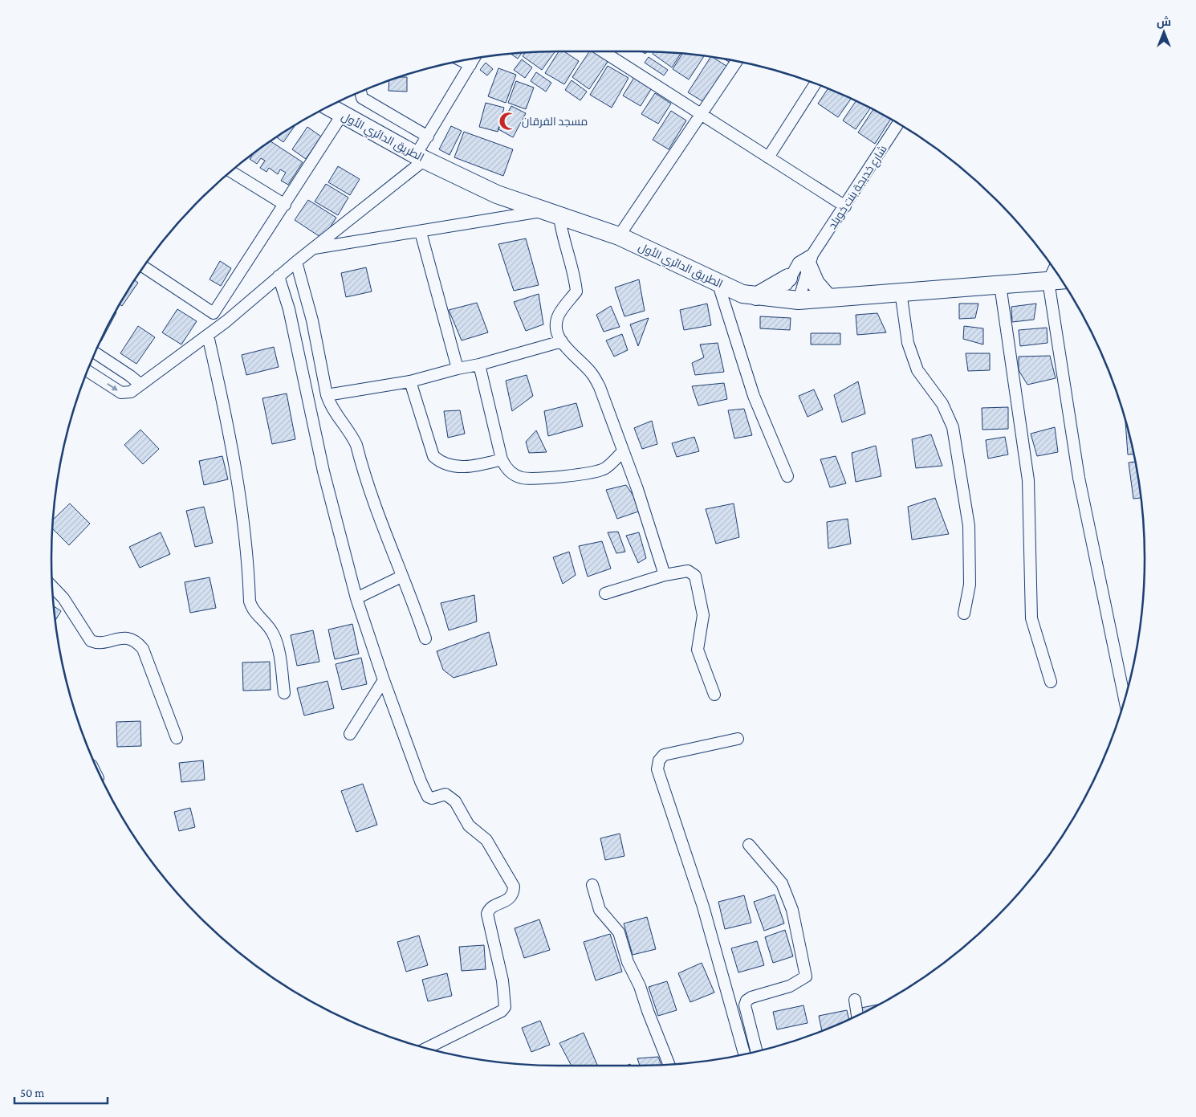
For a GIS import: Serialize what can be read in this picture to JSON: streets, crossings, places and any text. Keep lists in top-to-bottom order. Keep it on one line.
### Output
{"streets":{"main road":["الطريق الدائري الأول"],"street":["شارع خديجة بنت خويلد"]},"places":{"mosque":["مسجد الفرقان"]},"scale_bar":"50 m","north":"top"}
